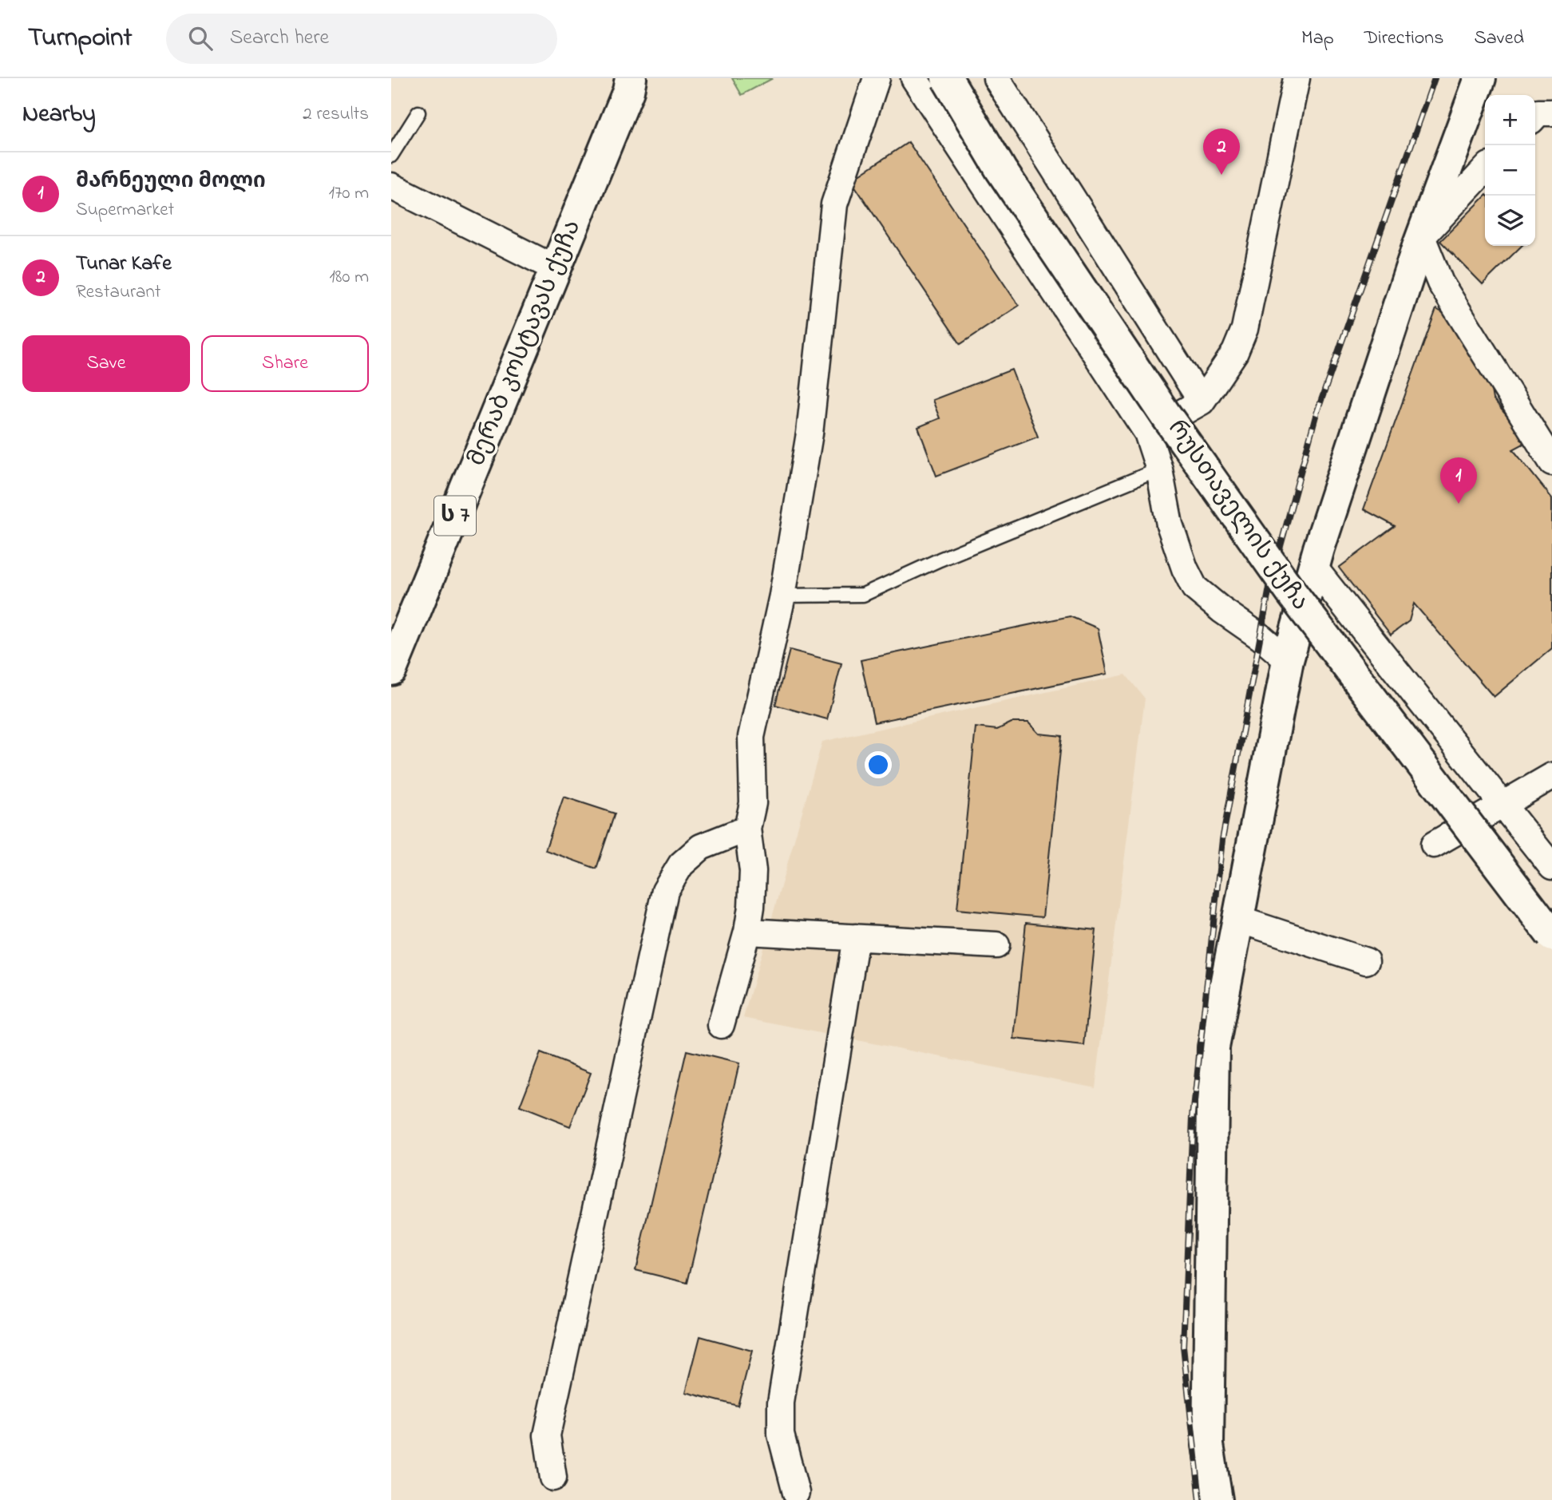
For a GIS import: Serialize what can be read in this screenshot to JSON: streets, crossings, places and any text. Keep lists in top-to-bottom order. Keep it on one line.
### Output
{"streets":{"main road":["მერაბ კოსტავას ქუჩა","ს 7","რუსთაველის ქუჩა"]},"page":{"header":"Turnpoint","search":"Search here","nav":["Map","Directions","Saved"],"heading":["Nearby","2 results"],"map_buttons":["+","−"],"pins":["2","1"],"list":[{"mark":"1","name":"მარნეული მოლი","note":"Supermarket","value":"170 m"},{"mark":"2","name":"Tunar Kafe","note":"Restaurant","value":"180 m"}],"buttons":["Save","Share"]}}
